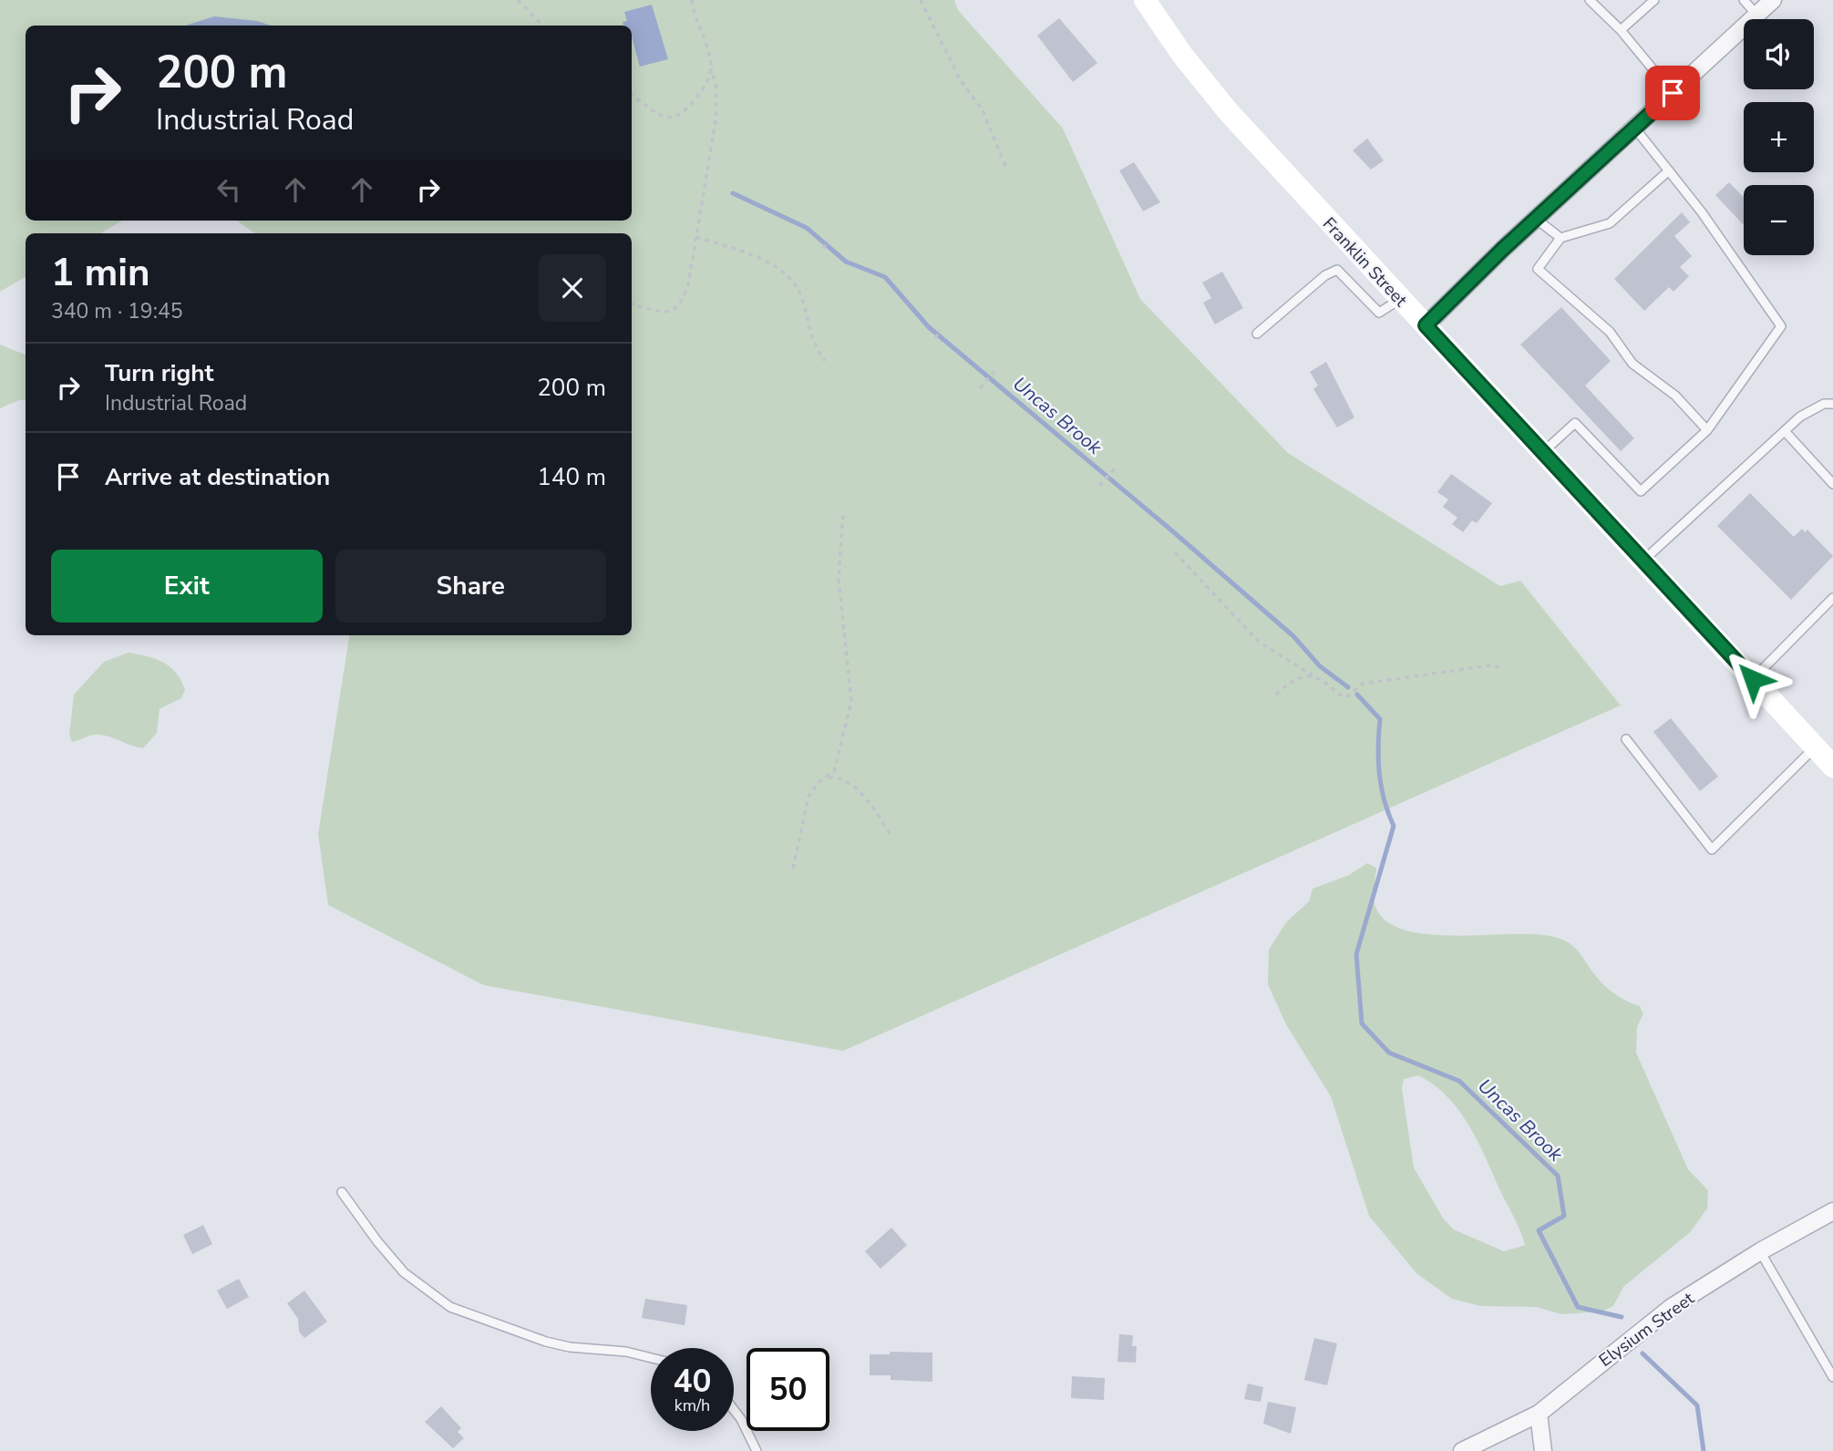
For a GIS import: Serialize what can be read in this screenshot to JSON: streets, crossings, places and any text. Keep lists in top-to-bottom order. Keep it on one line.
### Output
{"streets":{"main road":["Franklin Street"],"street":["Elysium Street"]},"water":["Uncas Brook"],"page":{"map_buttons":["+","−"],"turn":["200 m","Industrial Road"],"heading":["1 min","340 m · 19:45"],"list":[{"name":"Turn right","note":"Industrial Road","value":"200 m"},{"name":"Arrive at destination","value":"140 m"}],"buttons":["Exit","Share"],"speed":"40 km/h","limit":"50"}}
